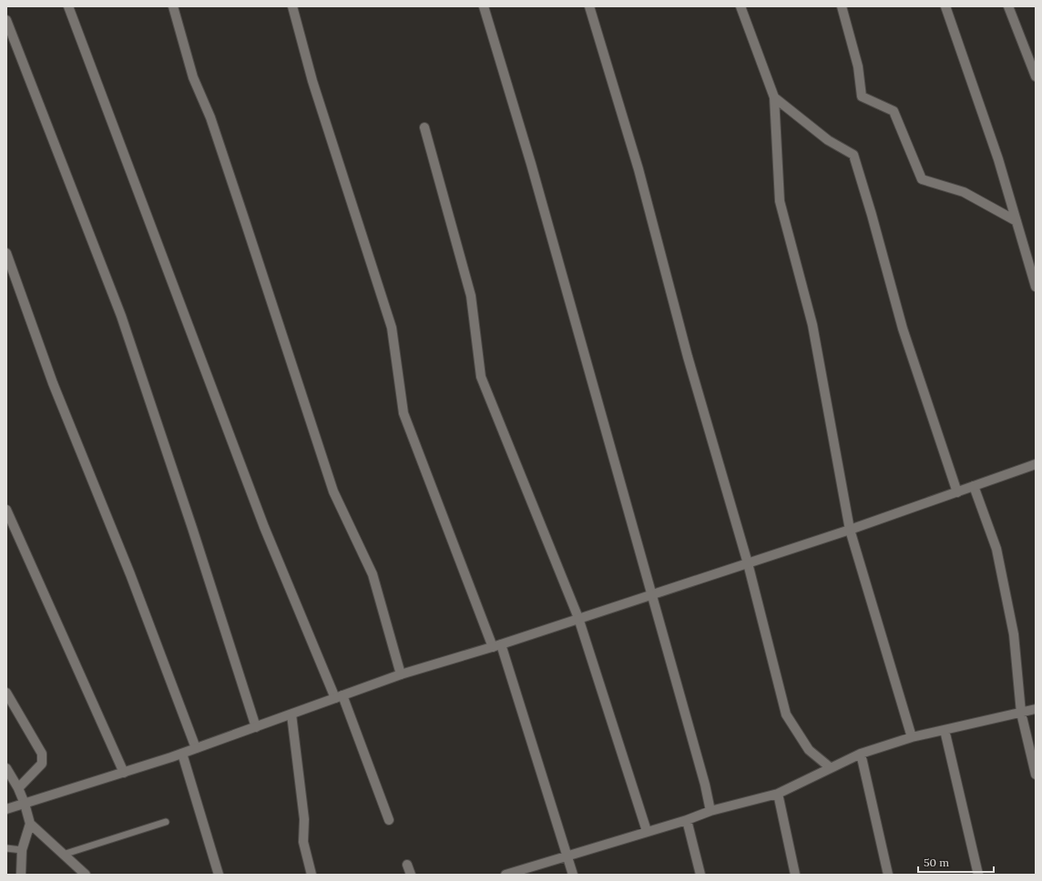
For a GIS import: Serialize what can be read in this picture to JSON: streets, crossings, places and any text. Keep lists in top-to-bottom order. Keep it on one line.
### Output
{"scale_bar":"50 m"}
